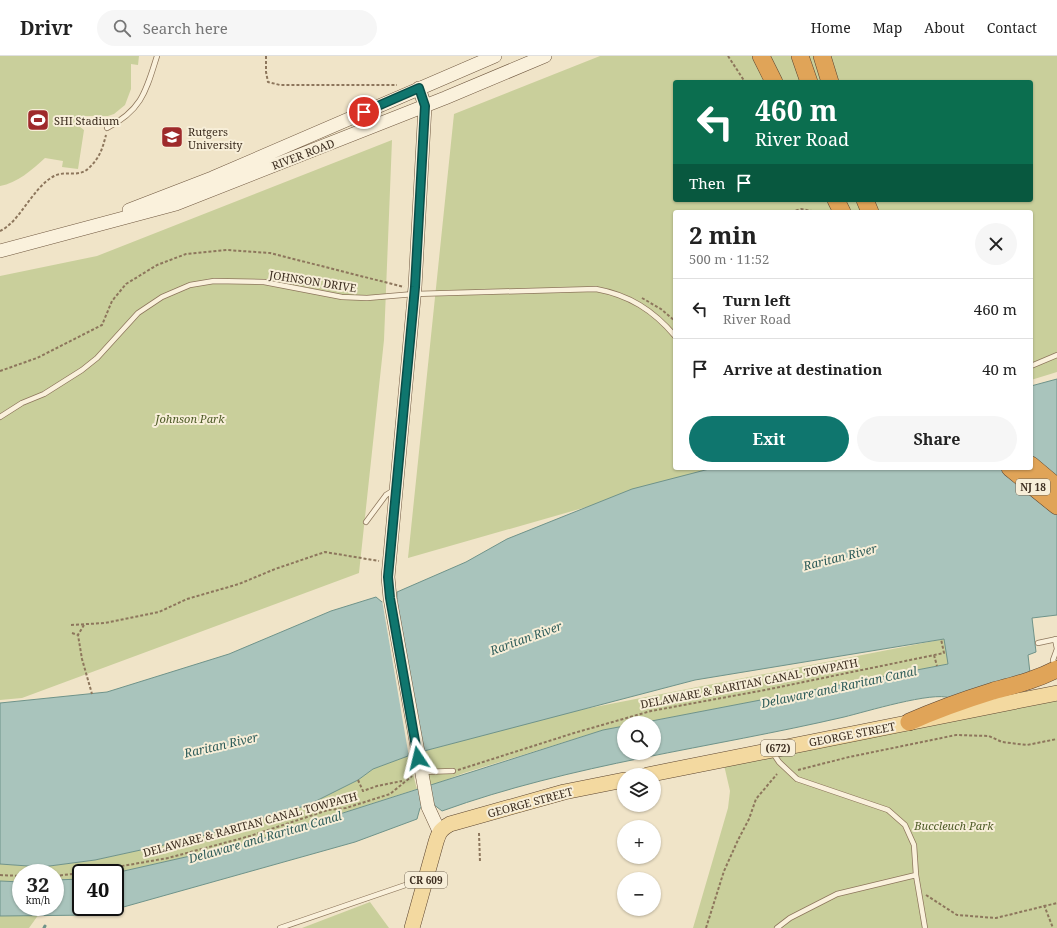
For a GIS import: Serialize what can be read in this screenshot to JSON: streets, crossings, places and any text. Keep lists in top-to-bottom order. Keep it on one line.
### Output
{"streets":{"highway":["NJ 18"],"main road":["RIVER ROAD","GEORGE STREET","(672)","CR 609"],"lane":["JOHNSON DRIVE"],"path":["DELAWARE & RARITAN CANAL TOWPATH"]},"crossings":[["GEORGE STREET","CR 609"]],"water":["Raritan River","Delaware and Raritan Canal"],"parks":["Johnson Park","Buccleuch Park"],"places":{"sports":["SHI Stadium"],"school or university":["Rutgers University"]},"page":{"header":"Drivr","search":"Search here","nav":["Home","Map","About","Contact"],"turn":["460 m","River Road"],"then":"Then","heading":["2 min","500 m · 11:52"],"list":[{"name":"Turn left","note":"River Road","value":"460 m"},{"name":"Arrive at destination","value":"40 m"}],"buttons":["Exit","Share"],"map_buttons":["+","−"],"speed":"32 km/h","limit":"40"}}
